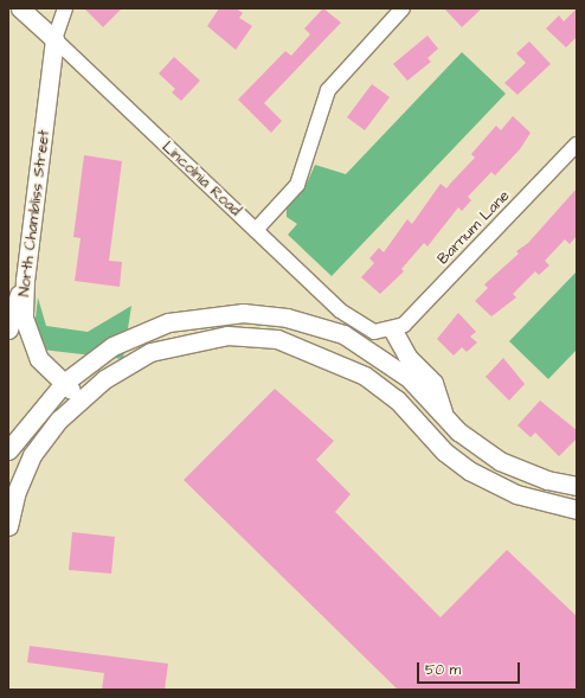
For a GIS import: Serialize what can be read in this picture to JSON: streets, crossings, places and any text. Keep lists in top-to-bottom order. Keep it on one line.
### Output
{"streets":{"main road":["Lincolnia Road","North Chambliss Street"],"street":["Barnum Lane"]},"crossings":[["Lincolnia Road","North Chambliss Street"],["Lincolnia Road","Barnum Lane"]],"scale_bar":"50 m"}
